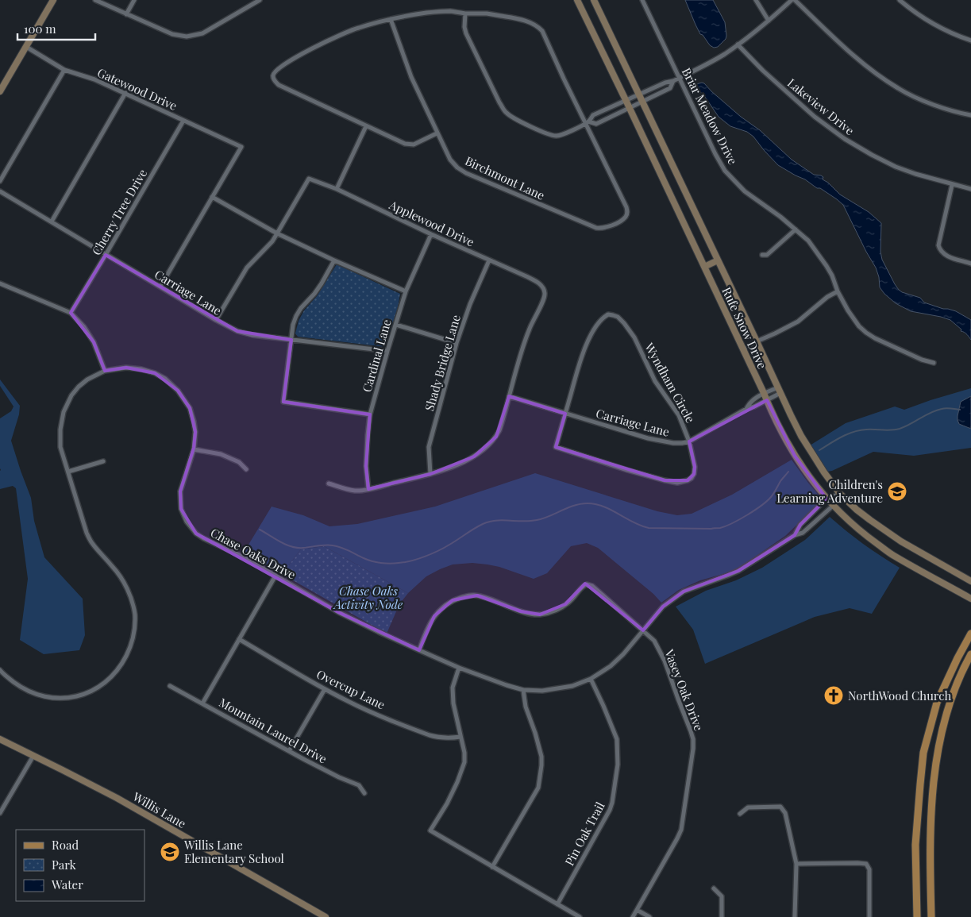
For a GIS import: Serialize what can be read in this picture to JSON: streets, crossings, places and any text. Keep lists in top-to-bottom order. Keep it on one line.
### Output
{"streets":{"main road":["Rufe Snow Drive","Willis Lane"],"street":["Gatewood Drive","Lakeview Drive","Briar Meadow Drive","Birchmont Lane","Cherry Tree Drive","Applewood Drive","Carriage Lane","Cardinal Lane","Shady Bridge Lane","Wyndham Circle","Chase Oaks Drive","Overcup Lane","Vasey Oak Drive","Mountain Laurel Drive","Pin Oak Trail"]},"crossings":[["Gatewood Drive","Cherry Tree Drive"],["Cherry Tree Drive","Carriage Lane"],["Applewood Drive","Carriage Lane"],["Applewood Drive","Cardinal Lane"],["Applewood Drive","Shady Bridge Lane"],["Carriage Lane","Rufe Snow Drive"],["Carriage Lane","Cardinal Lane"],["Carriage Lane","Wyndham Circle"],["Rufe Snow Drive","Chase Oaks Drive"],["Chase Oaks Drive","Vasey Oak Drive"],["Chase Oaks Drive","Pin Oak Trail"]],"parks":["Chase Oaks Activity Node"],"places":{"school or university":["Children's Learning Adventure","Willis Lane Elementary School"],"church":["NorthWood Church"]},"legend":["Road","Park","Water"],"scale_bar":"100 m"}
